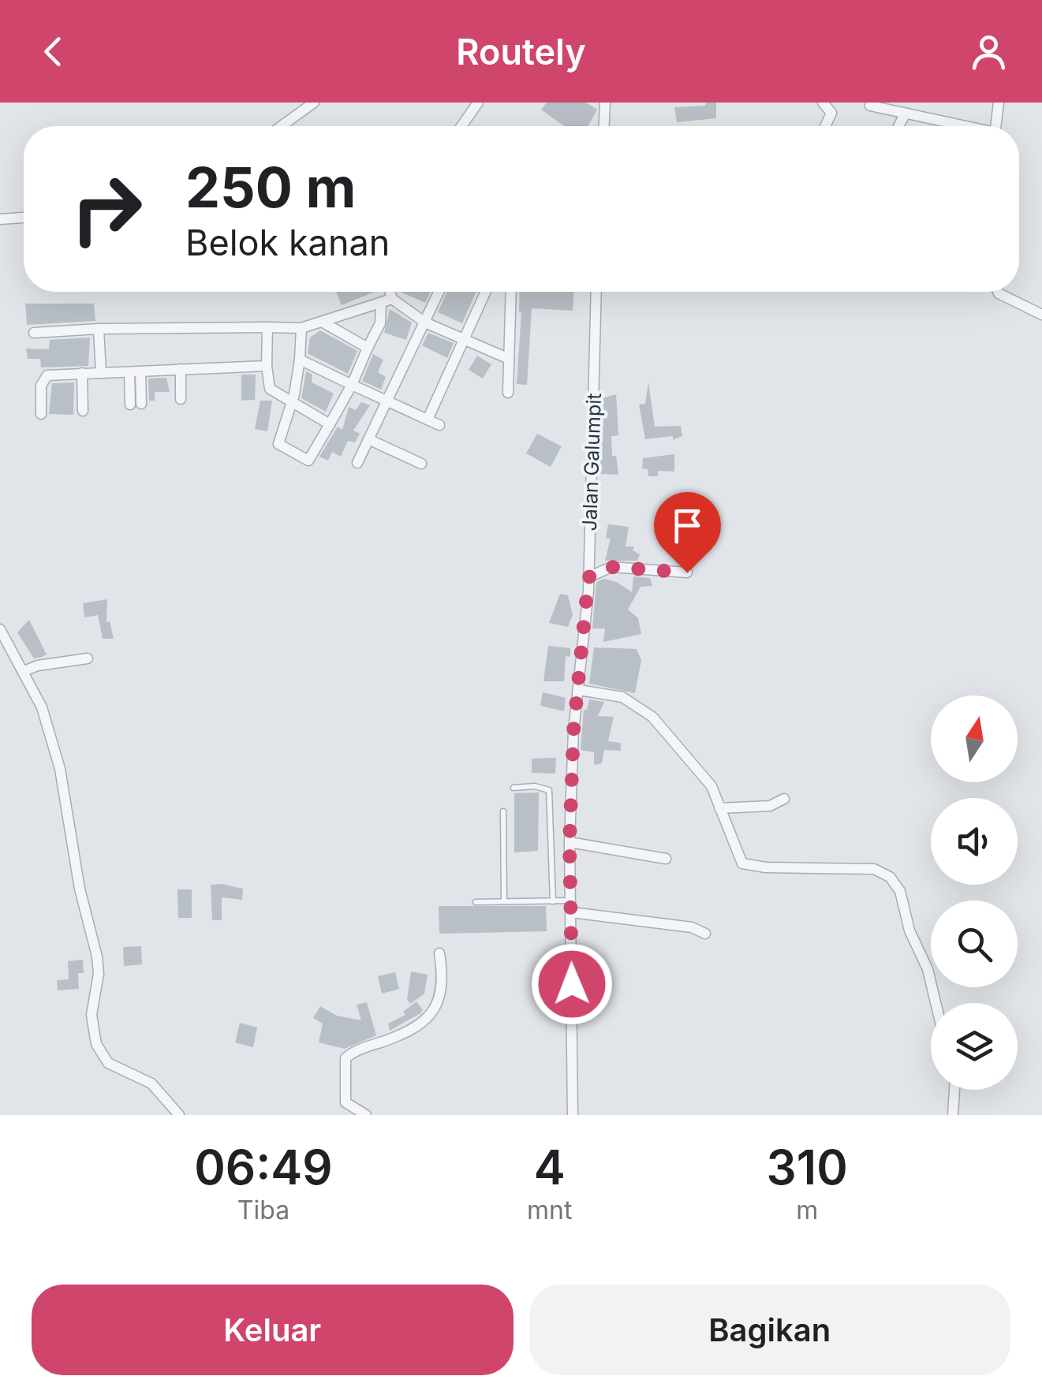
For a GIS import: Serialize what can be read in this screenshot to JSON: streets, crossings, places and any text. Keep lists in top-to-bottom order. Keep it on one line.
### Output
{"streets":{"street":["Jalan Galumpit"]},"north":"top","page":{"header":"Routely","turn":["250 m","Belok kanan"],"eta":["06:49","Tiba","4","mnt","310","m"],"buttons":["Keluar","Bagikan"]}}
